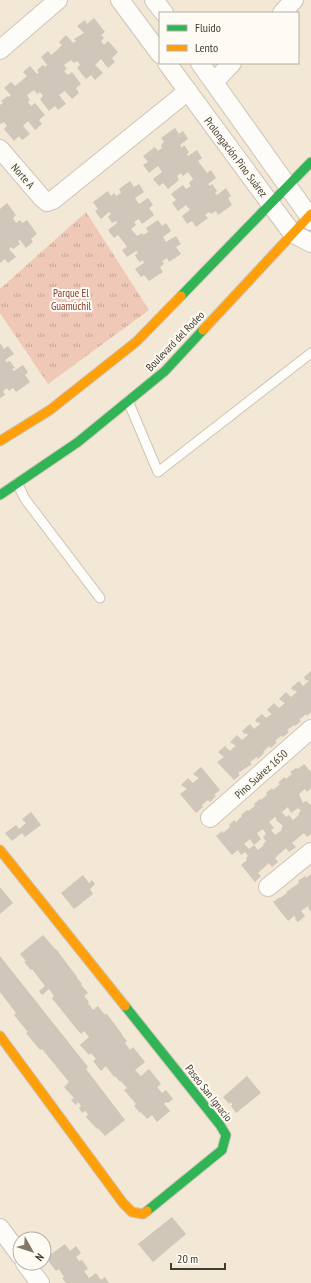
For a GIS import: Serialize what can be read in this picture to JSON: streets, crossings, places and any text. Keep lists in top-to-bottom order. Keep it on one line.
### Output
{"streets":{"street":["Prolongación Pino Suárez","Norte A","Boulevard del Rodeo","Pino Suárez 1650","Paseo San Ignacio"]},"crossings":[["Prolongación Pino Suárez","Norte A"],["Prolongación Pino Suárez","Boulevard del Rodeo"]],"parks":["Parque El Guamúchil"],"legend":["Fluido","Lento"],"scale_bar":"20 m","north":"bottom right"}
